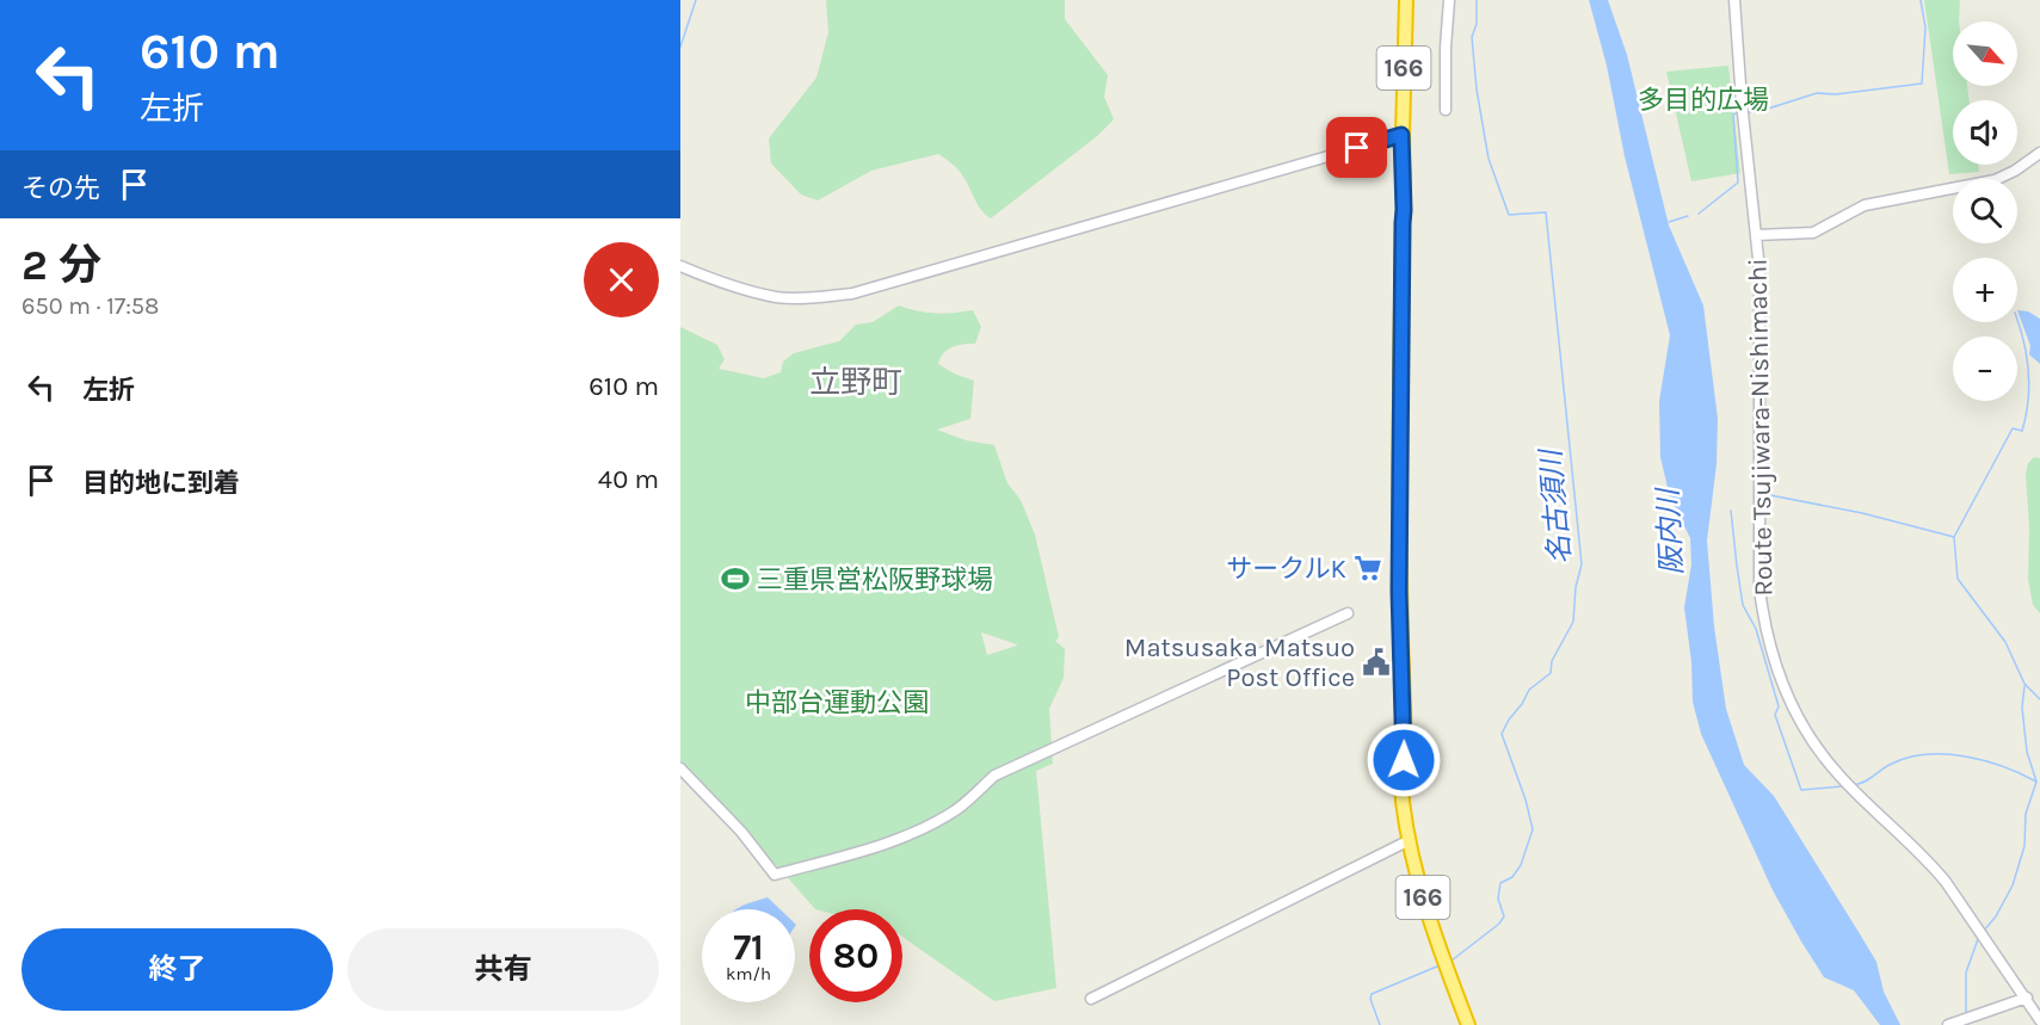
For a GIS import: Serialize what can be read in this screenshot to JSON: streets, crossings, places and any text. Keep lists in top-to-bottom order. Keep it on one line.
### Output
{"streets":{"highway":["166"],"street":["Route Tsujiwara-Nishimachi"]},"districts":["立野町"],"water":["名古須川","阪内川"],"parks":["多目的広場","中部台運動公園"],"places":{"supermarket":["サークルK"],"sports":["三重県営松阪野球場"],"public building":["Matsusaka Matsuo Post Office"]},"north":"bottom right","page":{"turn":["610 m","左折"],"map_buttons":["+","−"],"then":"その先","heading":["2 分","650 m · 17:58"],"list":[{"name":"左折","value":"610 m"},{"name":"目的地に到着","value":"40 m"}],"speed":"71 km/h","limit":"80","buttons":["終了","共有"]}}
